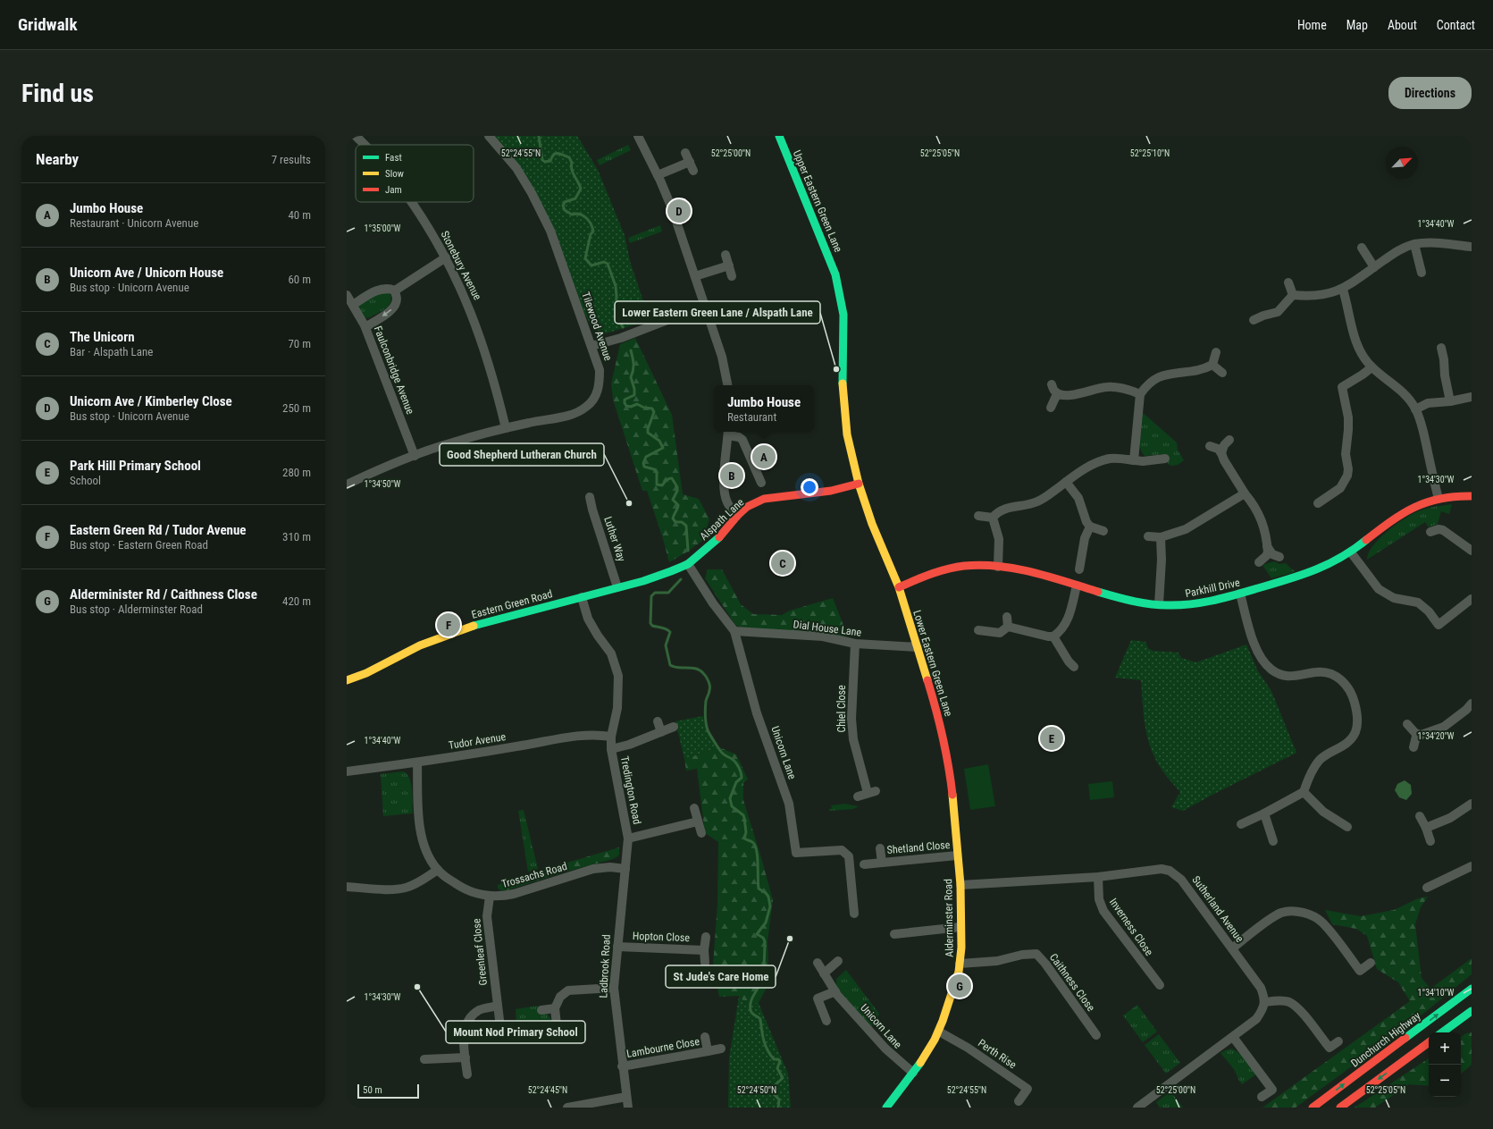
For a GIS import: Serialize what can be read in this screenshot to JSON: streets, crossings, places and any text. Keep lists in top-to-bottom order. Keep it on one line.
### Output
{"streets":{"main road":["Upper Eastern Green Lane","Alspath Lane","Parkhill Drive","Eastern Green Road","Lower Eastern Green Lane","Alderminster Road","Dunchurch Highway"],"street":["Stonebury Avenue","Tilewood Avenue","Faulconbridge Avenue","Luther Way","Dial House Lane","Chiel Close","Tudor Avenue","Unicorn Lane","Tredington Road","Shetland Close","Trossachs Road","Sutherland Avenue","Inverness Close","Hopton Close","Greenleaf Close","Ladbrook Road","Caithness Close","Lambourne Close","Perth Rise"]},"crossings":[["Upper Eastern Green Lane","Alspath Lane"],["Upper Eastern Green Lane","Lower Eastern Green Lane"],["Stonebury Avenue","Tilewood Avenue"],["Tilewood Avenue","Faulconbridge Avenue"],["Alspath Lane","Eastern Green Road"],["Alspath Lane","Lower Eastern Green Lane"],["Alspath Lane","Unicorn Lane"],["Luther Way","Eastern Green Road"],["Parkhill Drive","Lower Eastern Green Lane"],["Eastern Green Road","Unicorn Lane"],["Eastern Green Road","Tredington Road"],["Dial House Lane","Lower Eastern Green Lane"],["Dial House Lane","Chiel Close"],["Dial House Lane","Unicorn Lane"],["Lower Eastern Green Lane","Alderminster Road"],["Tudor Avenue","Tredington Road"],["Tudor Avenue","Trossachs Road"],["Unicorn Lane","Alderminster Road"],["Tredington Road","Ladbrook Road"],["Shetland Close","Alderminster Road"],["Trossachs Road","Greenleaf Close"],["Trossachs Road","Ladbrook Road"],["Sutherland Avenue","Alderminster Road"],["Sutherland Avenue","Inverness Close"],["Alderminster Road","Caithness Close"],["Alderminster Road","Perth Rise"],["Hopton Close","Ladbrook Road"],["Ladbrook Road","Lambourne Close"]],"places":["Lower Eastern Green Lane / Alspath Lane","Good Shepherd Lutheran Church","St Jude's Care Home","Mount Nod Primary School"],"legend":["Fast","Slow","Jam"],"scale_bar":"50 m","north":"top right","page":{"header":"Gridwalk","nav":["Home","Map","About","Contact"],"buttons":"Directions","title":"Find us","heading":["Nearby","7 results"],"list":[{"mark":"A","name":"Jumbo House","note":"Restaurant · Unicorn Avenue","value":"40 m"},{"mark":"B","name":"Unicorn Ave / Unicorn House","note":"Bus stop · Unicorn Avenue","value":"60 m"},{"mark":"C","name":"The Unicorn","note":"Bar · Alspath Lane","value":"70 m"},{"mark":"D","name":"Unicorn Ave / Kimberley Close","note":"Bus stop · Unicorn Avenue","value":"250 m"},{"mark":"E","name":"Park Hill Primary School","note":"School","value":"280 m"},{"mark":"F","name":"Eastern Green Rd / Tudor Avenue","note":"Bus stop · Eastern Green Road","value":"310 m"},{"mark":"G","name":"Alderminister Rd / Caithness Close","note":"Bus stop · Alderminster Road","value":"420 m"}],"pins":["D","A","B","C","F","E","G"],"popup":["Jumbo House","Restaurant"],"map_buttons":["+","−"],"scale":"50 m"},"coordinates":["52°24'55\"N","52°25'00\"N","52°25'05\"N","52°25'10\"N","1°34'40\"W","1°35'00\"W","1°34'30\"W","1°34'50\"W","1°34'20\"W","1°34'10\"W","52°24'45\"N","52°24'50\"N"]}
